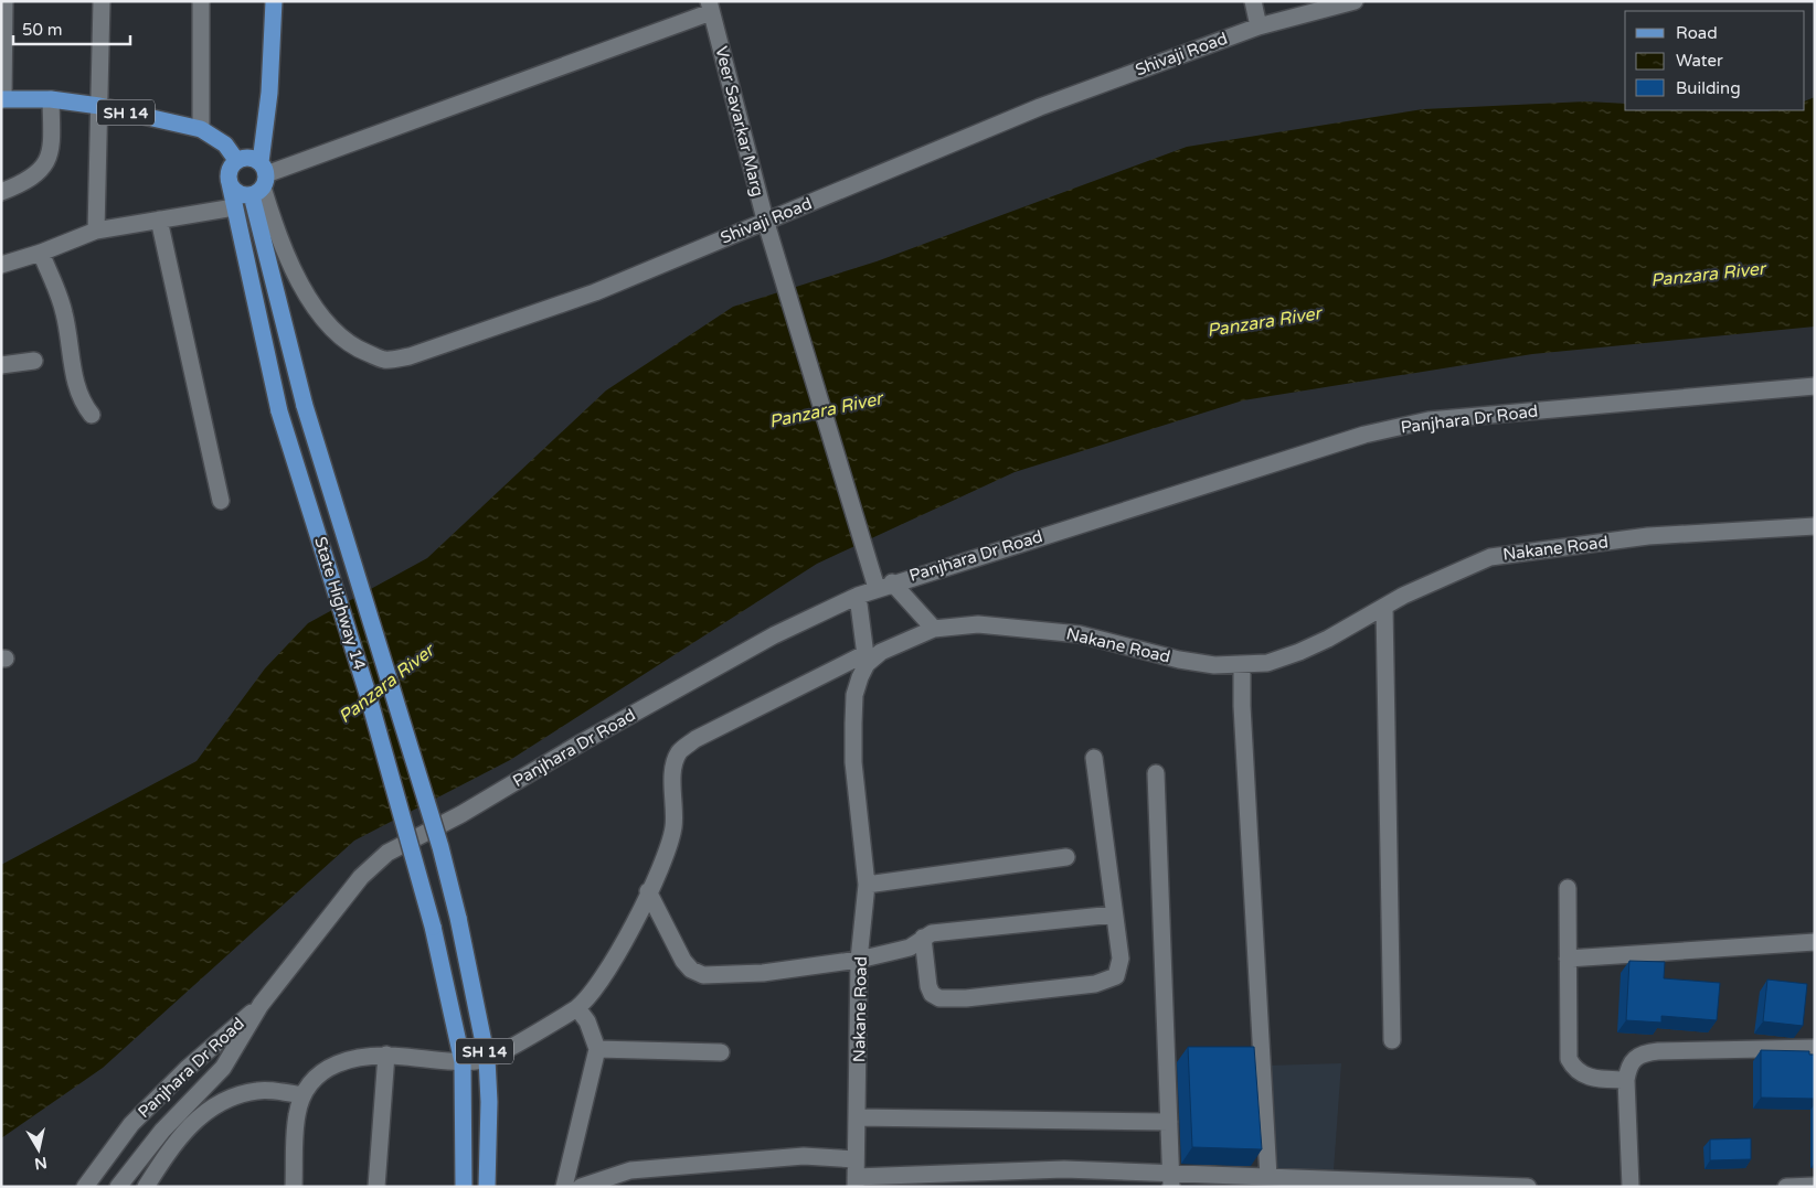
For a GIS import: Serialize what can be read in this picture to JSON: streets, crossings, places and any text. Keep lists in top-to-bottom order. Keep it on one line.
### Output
{"streets":{"main road":["SH 14","State Highway 14"],"street":["Shivaji Road","Veer Savarkar Marg","Panjhara Dr Road","Nakane Road"]},"crossings":[["Shivaji Road","Veer Savarkar Marg"],["Shivaji Road","State Highway 14"],["Veer Savarkar Marg","Panjhara Dr Road"]],"water":["Panzara River"],"legend":["Road","Water","Building"],"scale_bar":"50 m","north":"bottom"}
